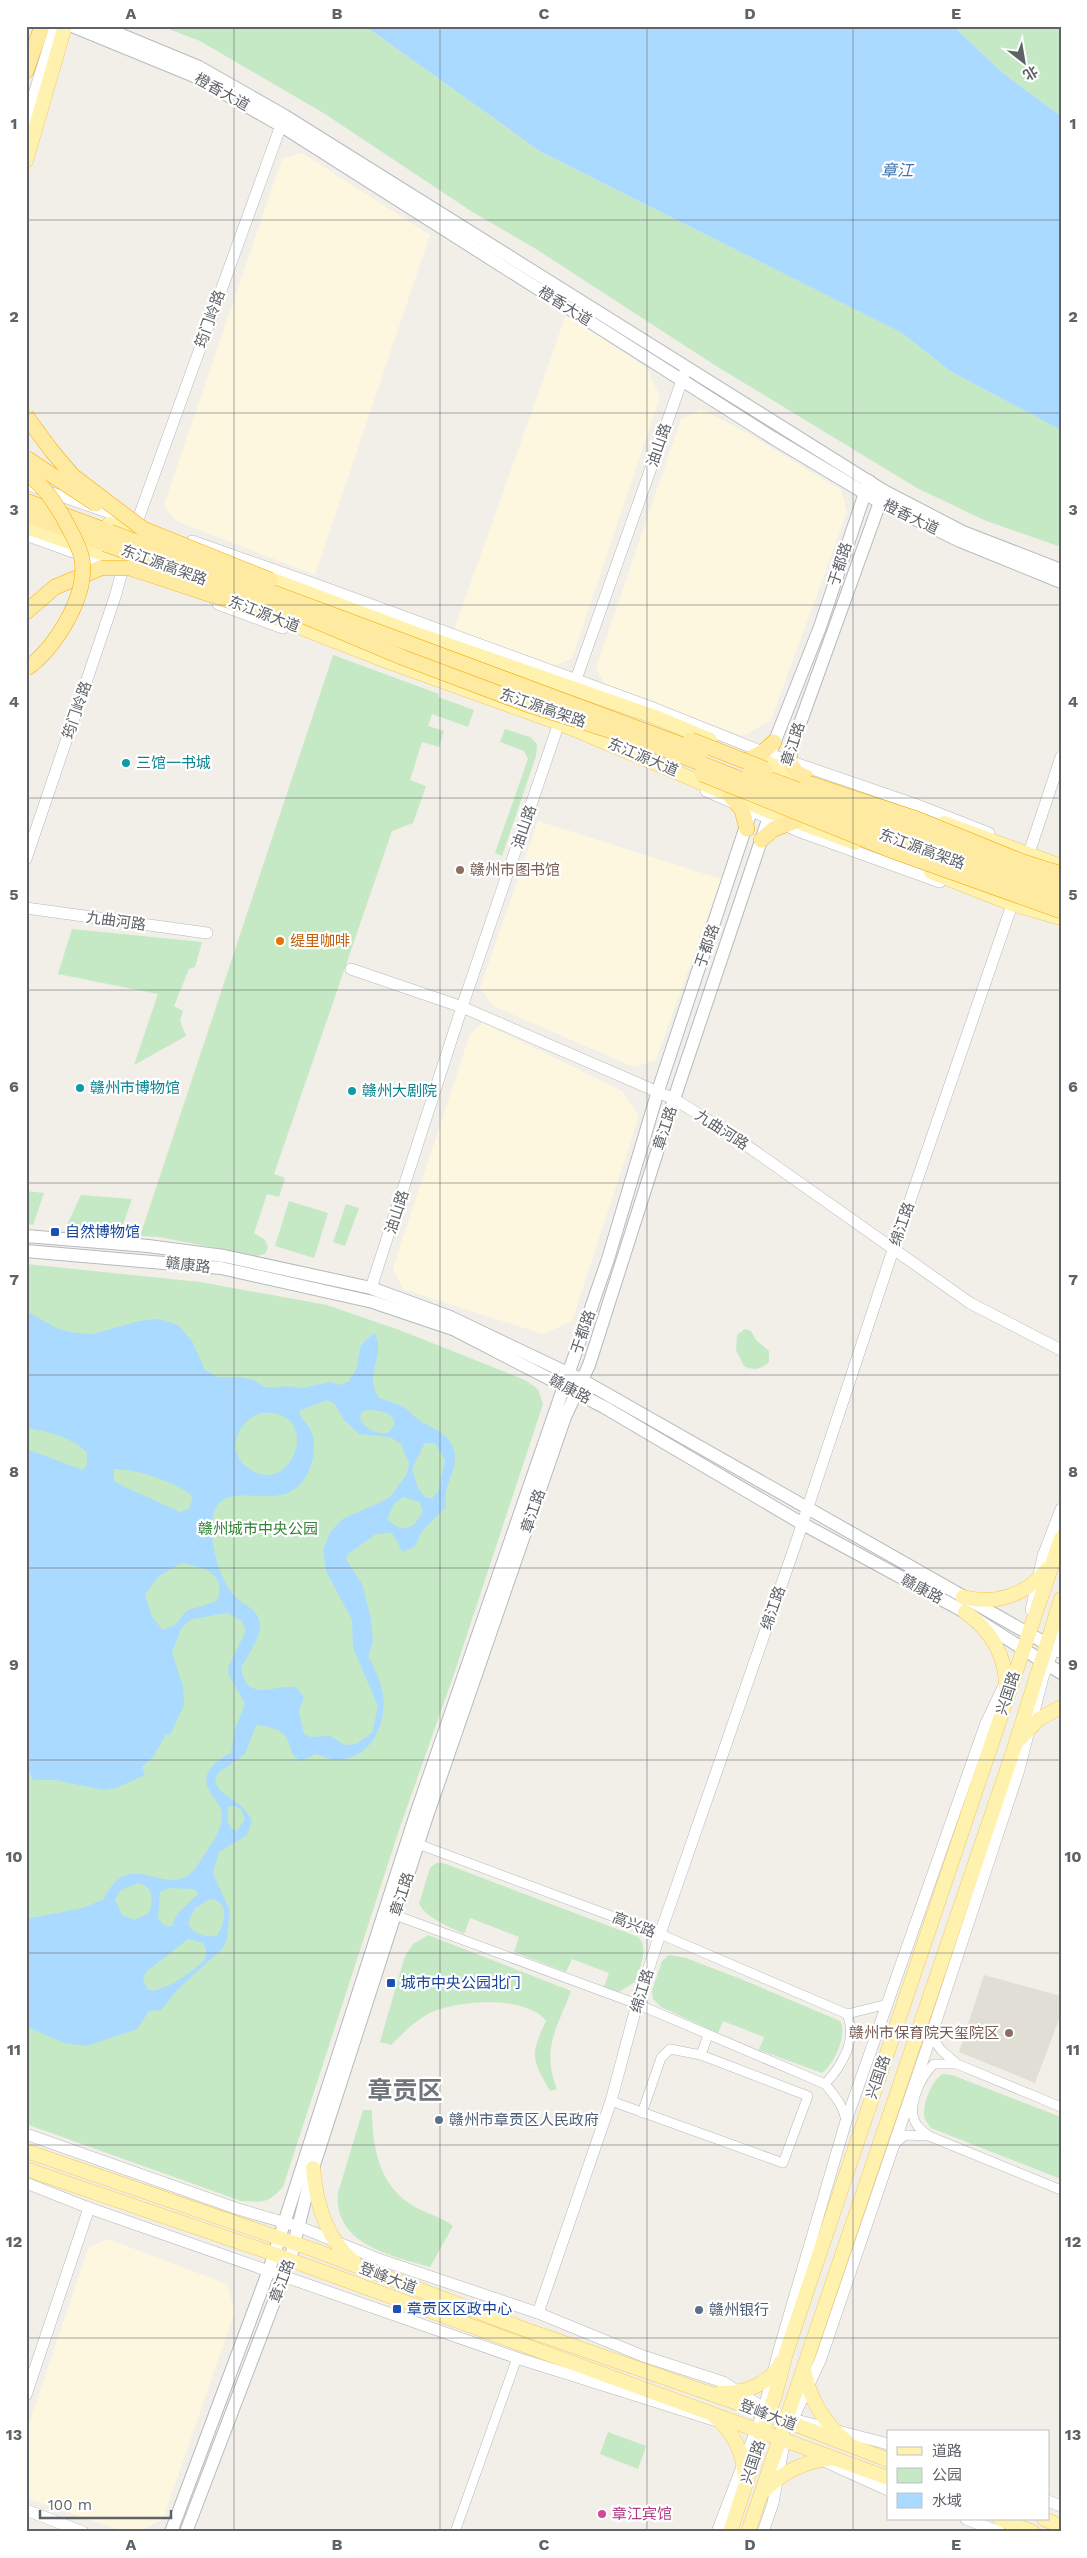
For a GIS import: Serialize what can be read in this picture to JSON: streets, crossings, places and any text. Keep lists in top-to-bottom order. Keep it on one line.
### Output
{"streets":{"highway":["东江源高架路"],"main road":["橙香大道","于都路","东江源大道","章江路","赣康路","兴国路","登峰大道"],"street":["筠门岭路","油山路","九曲河路","绵江路","高兴路"]},"crossings":[["橙香大道","筠门岭路"],["橙香大道","油山路"],["橙香大道","于都路"],["橙香大道","章江路"],["筠门岭路","东江源大道"],["油山路","东江源大道"],["油山路","九曲河路"],["油山路","赣康路"],["于都路","东江源大道"],["于都路","章江路"],["于都路","九曲河路"],["于都路","赣康路"],["东江源大道","章江路"],["东江源大道","绵江路"],["章江路","九曲河路"],["章江路","赣康路"],["章江路","高兴路"],["章江路","登峰大道"],["九曲河路","绵江路"],["绵江路","赣康路"],["绵江路","高兴路"],["赣康路","兴国路"],["兴国路","登峰大道"]],"districts":["章贡区"],"water":["章江"],"parks":["赣州城市中央公园"],"places":{"other":["三馆一书城","赣州市图书馆","缇里咖啡","赣州市博物馆","赣州大剧院","赣州市保育院天玺院区","赣州市章贡区人民政府","赣州银行","章江宾馆"],"transit":["自然博物馆","城市中央公园北门","章贡区区政中心"]},"legend":["道路","公园","水域"],"scale_bar":"100 m","north":"bottom right","grid":{"columns":["A","B","C","D","E"],"rows":["1","2","3","4","5","6","7","8","9","10","11","12","13"]}}
